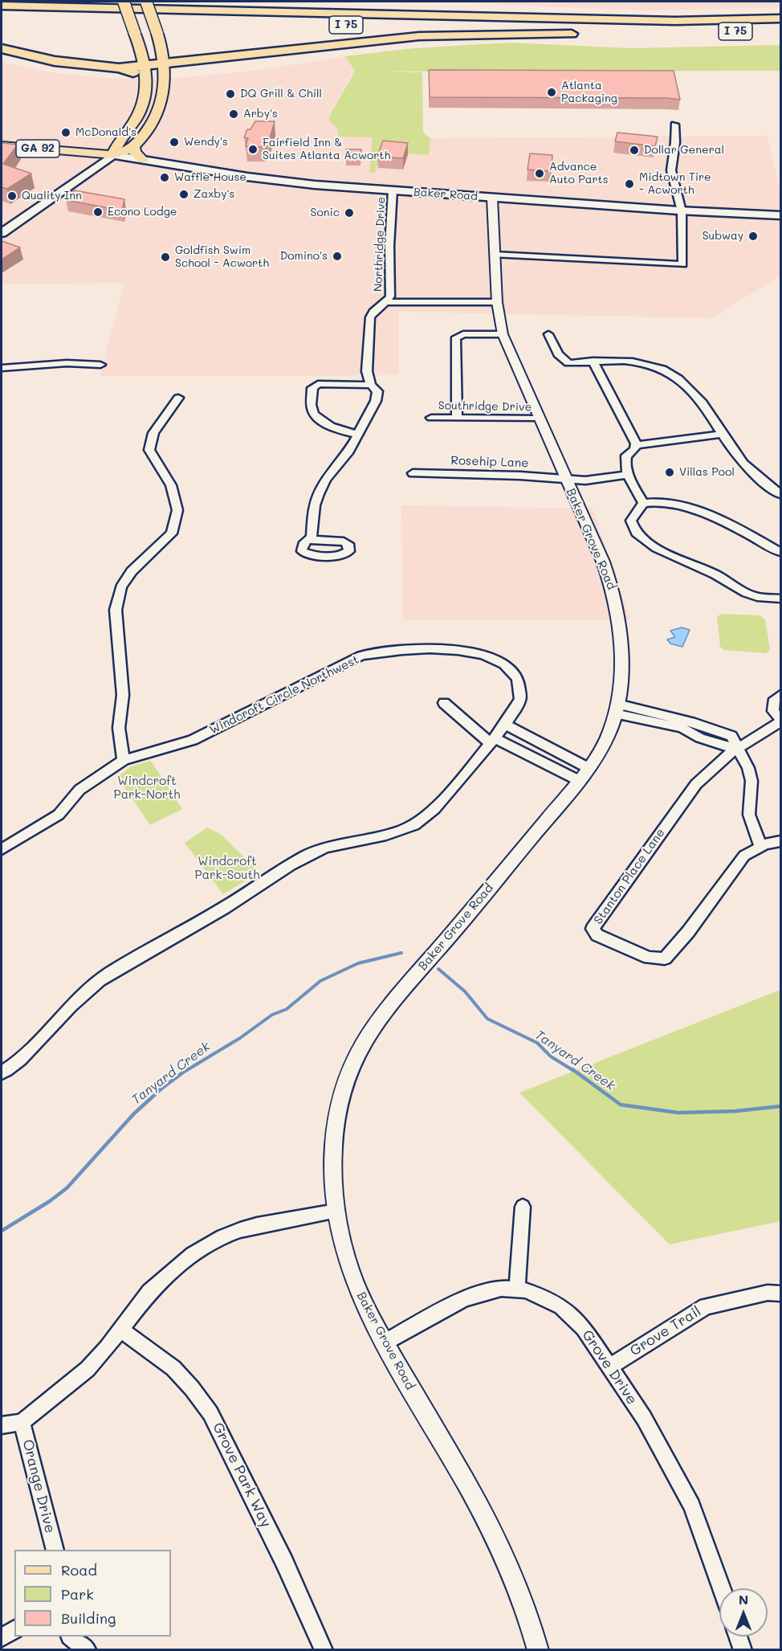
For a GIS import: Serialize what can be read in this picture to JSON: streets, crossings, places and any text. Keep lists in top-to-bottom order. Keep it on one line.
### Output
{"streets":{"highway":["I 75"],"main road":["GA 92","Baker Road"],"street":["Northridge Drive","Southridge Drive","Rosehip Lane","Baker Grove Road","Windcroft Circle Northwest","Stanton Place Lane","Grove Trail","Grove Drive","Grove Park Way","Orange Drive"]},"crossings":[["GA 92","Baker Road"],["Baker Road","Northridge Drive"],["Baker Road","Baker Grove Road"],["Northridge Drive","Baker Grove Road"],["Southridge Drive","Baker Grove Road"],["Rosehip Lane","Baker Grove Road"],["Baker Grove Road","Grove Drive"],["Grove Trail","Grove Drive"]],"water":["Tanyard Creek"],"parks":["Windcroft Park-North","Windcroft Park-South"],"places":["Atlanta Packaging","DQ Grill & Chill","Arby's","McDonald's","Wendy's","Fairfield Inn & Suites Atlanta Acworth","Dollar General","Advance Auto Parts","Waffle House","Midtown Tire - Acworth","Zaxby's","Quality Inn","Econo Lodge","Sonic","Subway","Domino's","Goldfish Swim School - Acworth","Villas Pool"],"legend":["Road","Park","Building"],"north":"top"}
